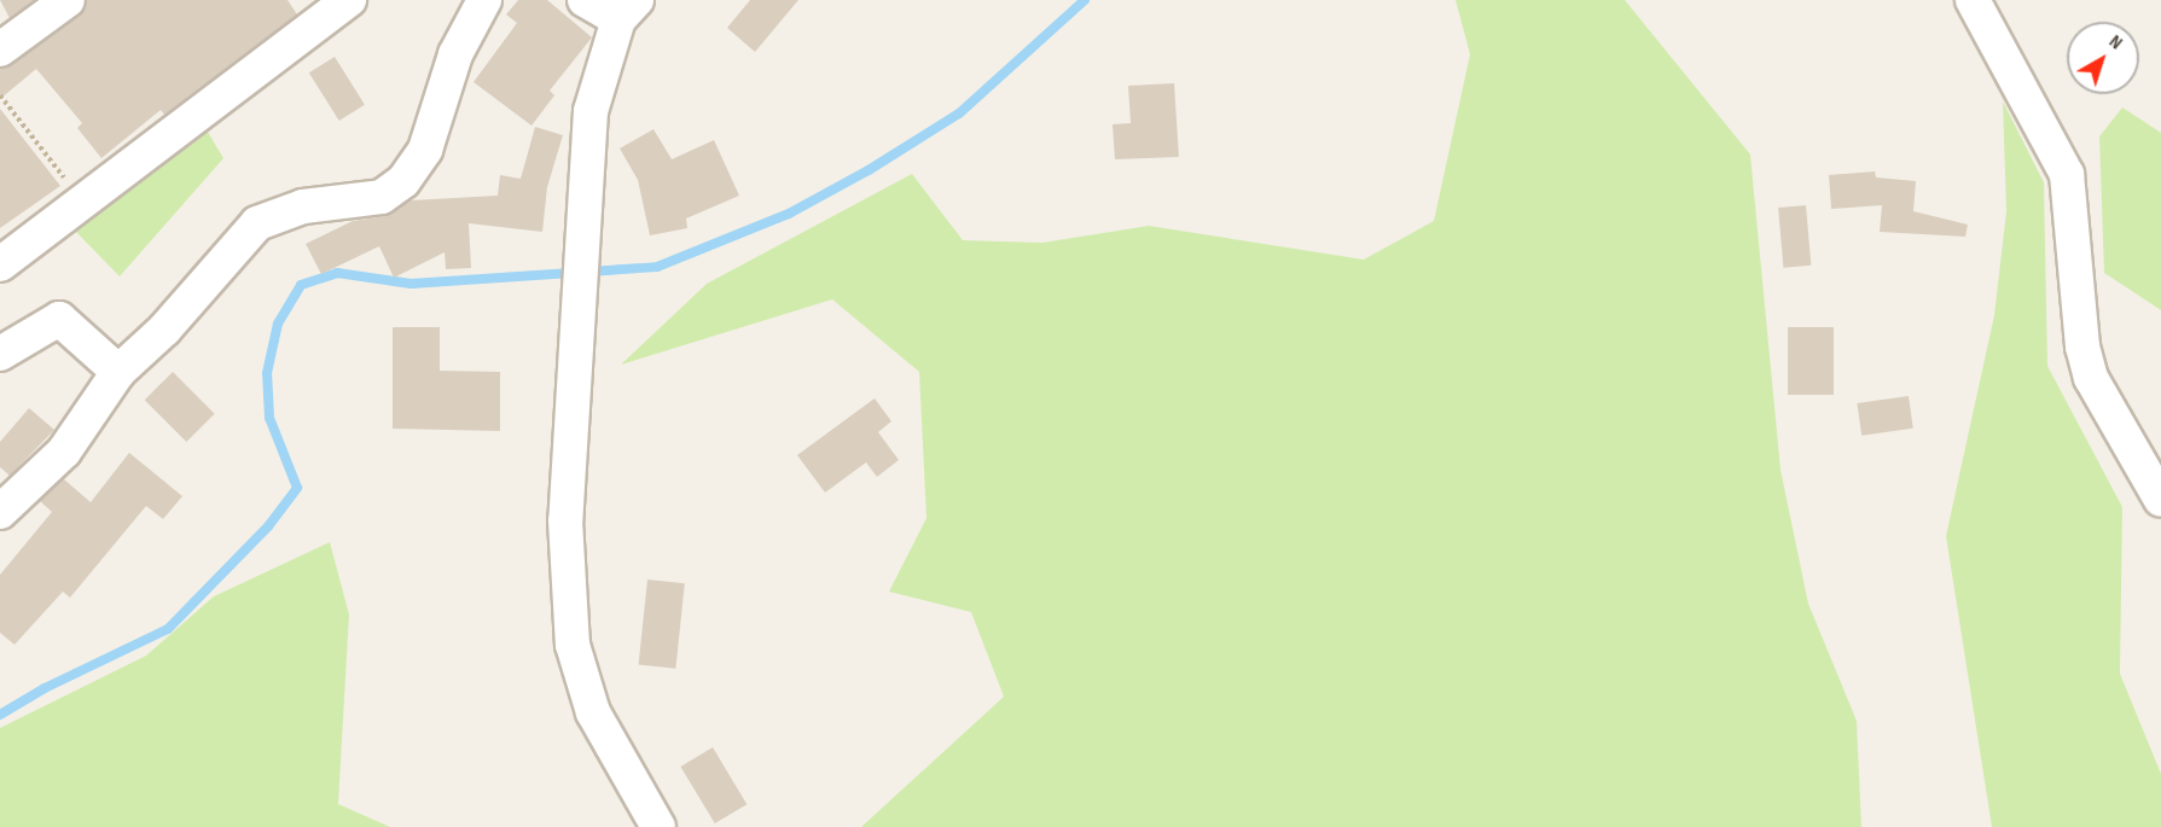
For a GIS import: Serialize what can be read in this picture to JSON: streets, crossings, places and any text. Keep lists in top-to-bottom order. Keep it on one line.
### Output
{"north":"top right"}
